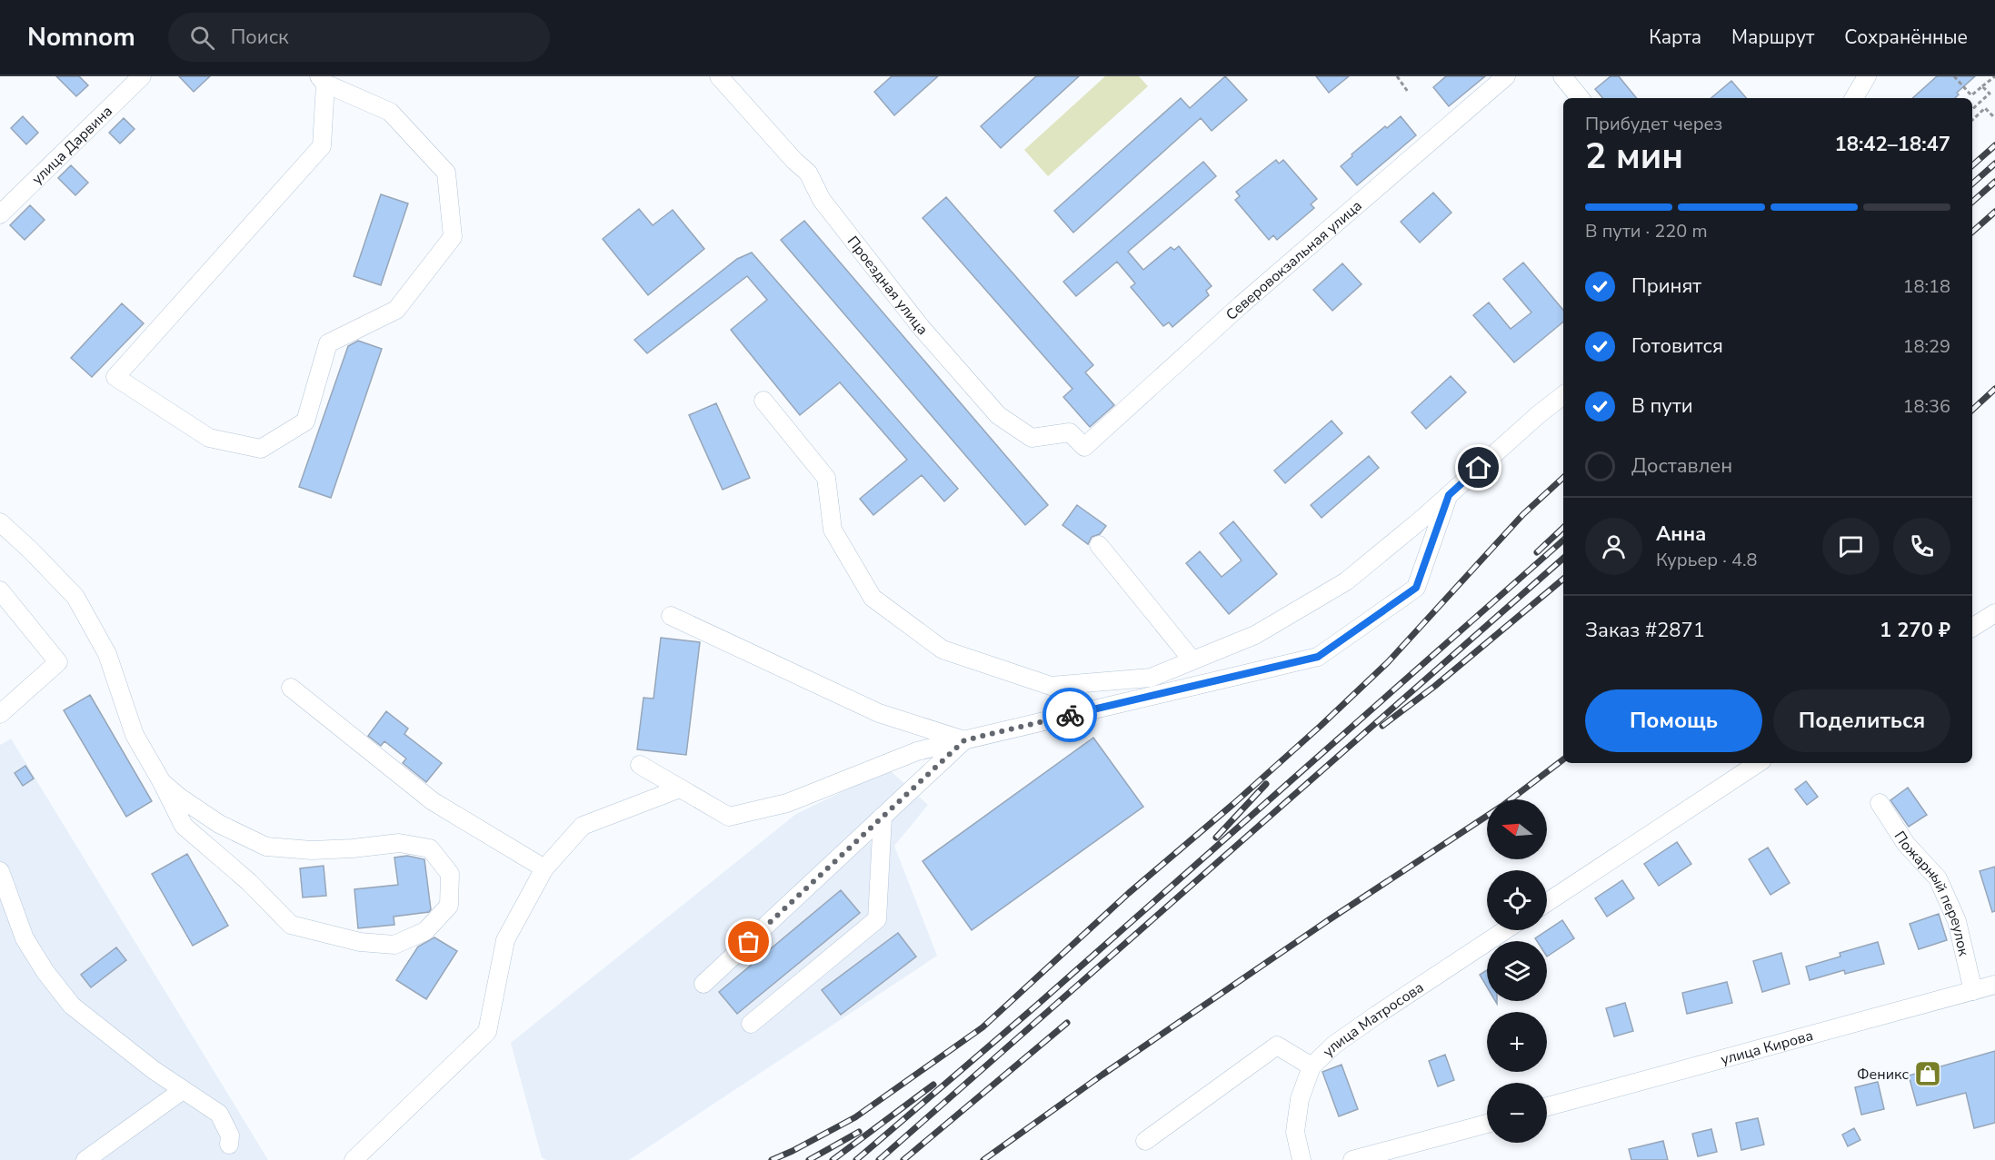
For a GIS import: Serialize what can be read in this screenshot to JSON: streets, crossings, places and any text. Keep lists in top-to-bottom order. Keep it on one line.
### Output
{"streets":{"street":["улица Дарвина","Северовокзальная улица","Проездная улица","Пожарный переулок","улица Матросова","улица Кирова"]},"crossings":[["Северовокзальная улица","Проездная улица"],["Пожарный переулок","улица Кирова"]],"places":{"shop":["Феникс"]},"north":"left","page":{"header":"Nomnom","search":"Поиск","nav":["Карта","Маршрут","Сохранённые"],"heading":["2 мин","Прибудет через","18:42–18:47"],"panel":["Анна","Курьер · 4.8","Заказ #2871","1 270 ₽"],"bar":"В пути · 220 m","list":[["Принят","18:18"],["Готовится","18:29"],["В пути","18:36"],"Доставлен"],"buttons":["Помощь","Поделиться"],"map_buttons":["+","−"]}}
